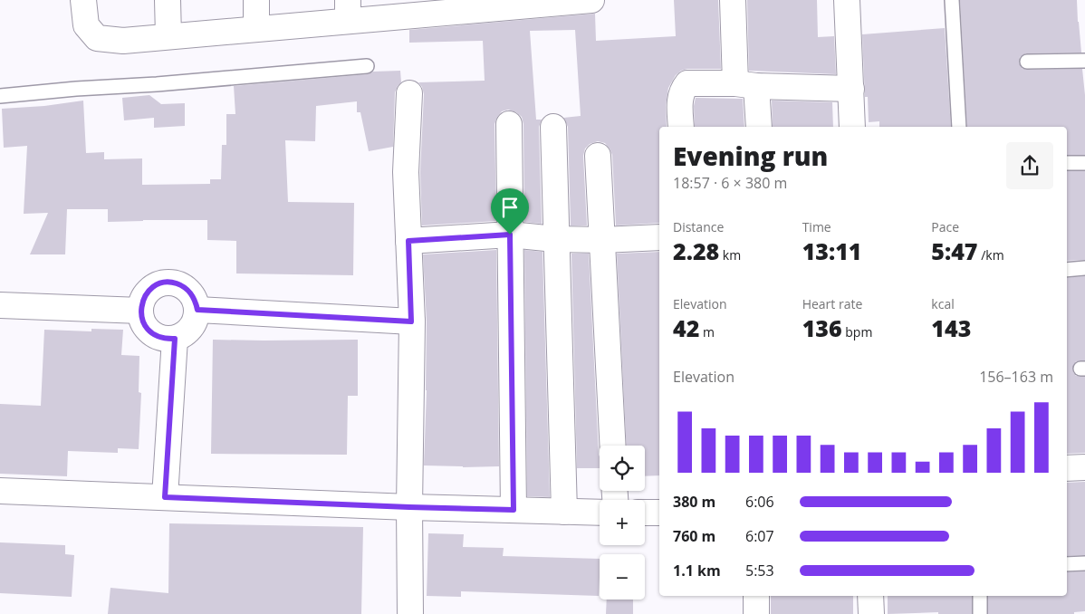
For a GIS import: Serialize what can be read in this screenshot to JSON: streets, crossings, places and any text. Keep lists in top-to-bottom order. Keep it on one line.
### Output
{"page":{"heading":["Evening run","18:57 · 6 × 380 m"],"stats":[["Distance","2.28 km"],["Time","13:11"],["Pace","5:47 /km"],["Elevation","42 m"],["Heart rate","136 bpm"],["kcal","143"]],"chart":["Elevation","156–163 m"],"map_buttons":["+","−"],"list":[{"name":"380 m","note":"6:06"},{"name":"760 m","note":"6:07"},{"name":"1.1 km","note":"5:53"}]}}
